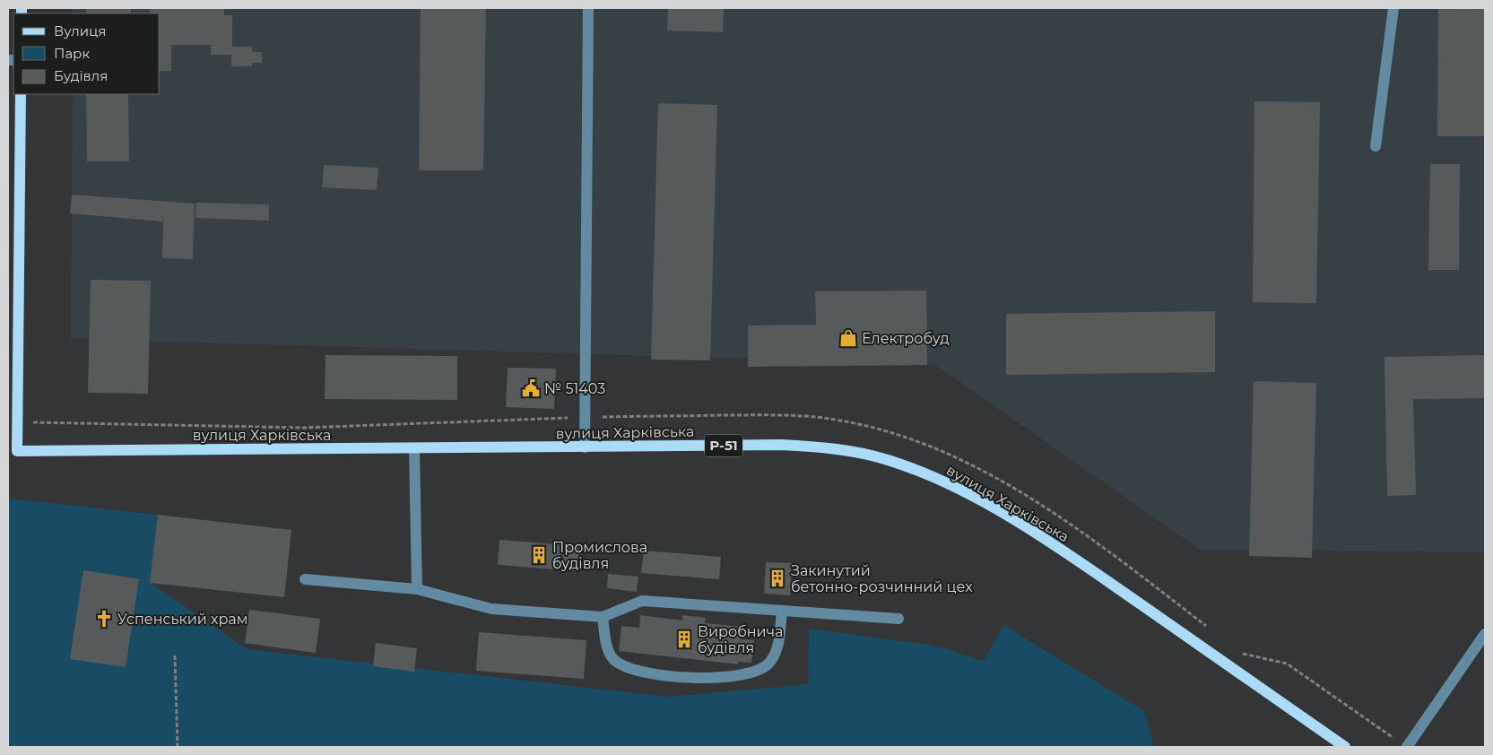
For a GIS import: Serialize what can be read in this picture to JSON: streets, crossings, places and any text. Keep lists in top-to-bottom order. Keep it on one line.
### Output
{"streets":{"main road":["вулиця Харківська","Р-51"]},"crossings":[["вулиця Харківська","Р-51"]],"places":{"shop":["Електробуд"],"public building":["№ 51403"],"building":["Промислова будівля","Закинутий бетонно-розчинний цех","Виробнича будівля"],"church":["Успенський храм"]},"legend":["Вулиця","Парк","Будівля"]}
